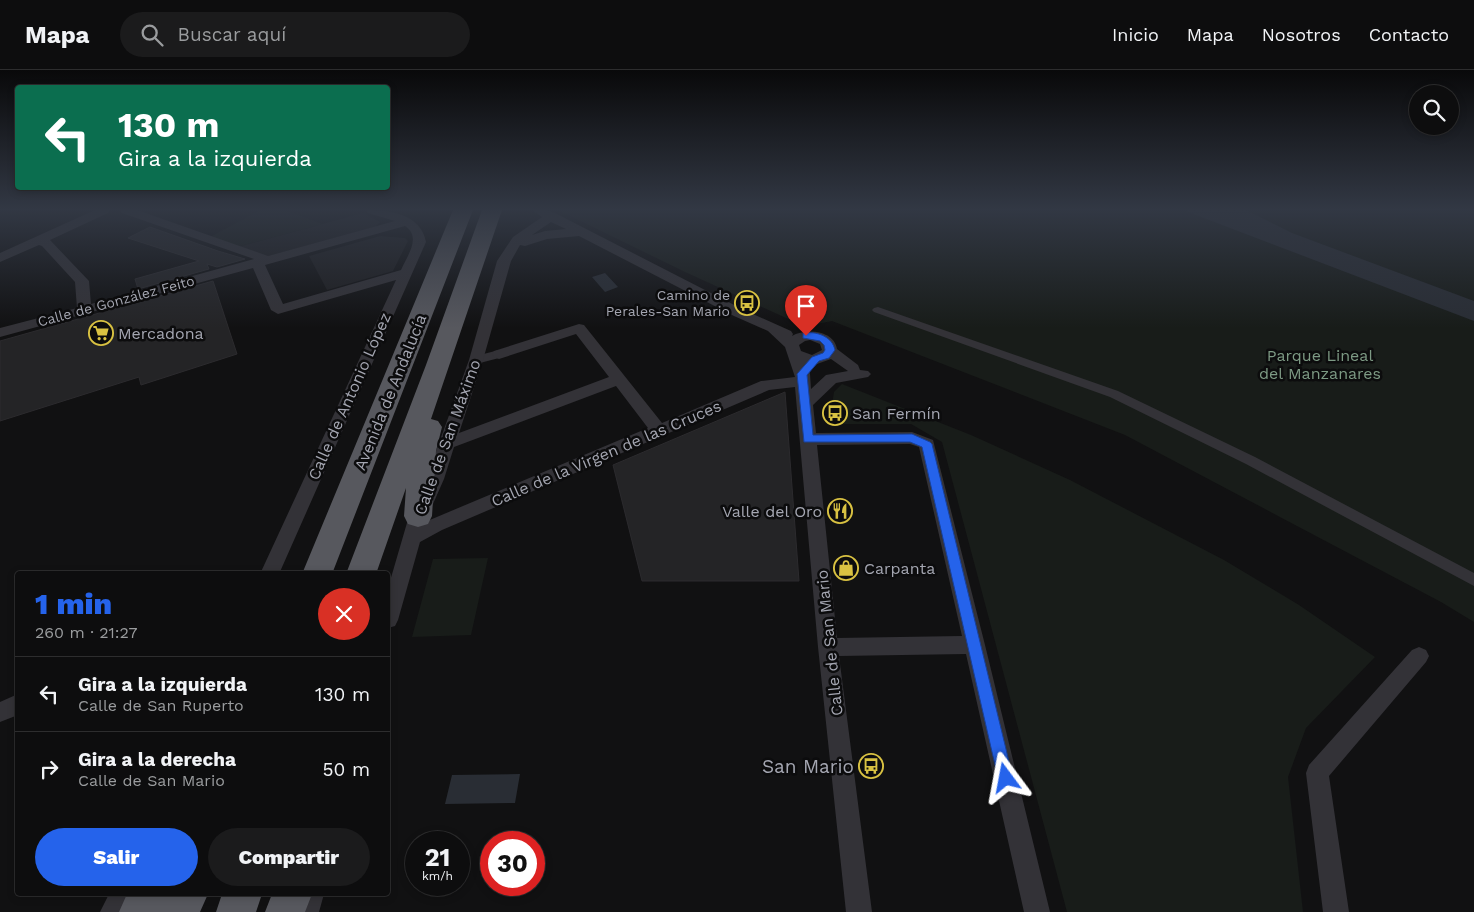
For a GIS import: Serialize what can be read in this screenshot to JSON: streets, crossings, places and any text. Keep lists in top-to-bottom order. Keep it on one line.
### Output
{"streets":{"highway":["Avenida de Andalucía"],"street":["Calle de González Feito","Calle de Antonio López","Calle de San Máximo","Calle de la Virgen de las Cruces","Calle de San Mario"]},"crossings":[["Calle de San Máximo","Calle de la Virgen de las Cruces"],["Calle de la Virgen de las Cruces","Calle de San Mario"]],"parks":["Parque Lineal del Manzanares"],"places":{"bus stop":["Camino de Perales-San Mario","San Fermín","San Mario"],"supermarket":["Mercadona"],"restaurant":["Valle del Oro"],"shop":["Carpanta"]},"page":{"header":"Mapa","search":"Buscar aquí","nav":["Inicio","Mapa","Nosotros","Contacto"],"turn":["130 m","Gira a la izquierda"],"heading":["1 min","260 m · 21:27"],"list":[{"name":"Gira a la izquierda","note":"Calle de San Ruperto","value":"130 m"},{"name":"Gira a la derecha","note":"Calle de San Mario","value":"50 m"}],"buttons":["Salir","Compartir"],"speed":"21 km/h","limit":"30"}}
